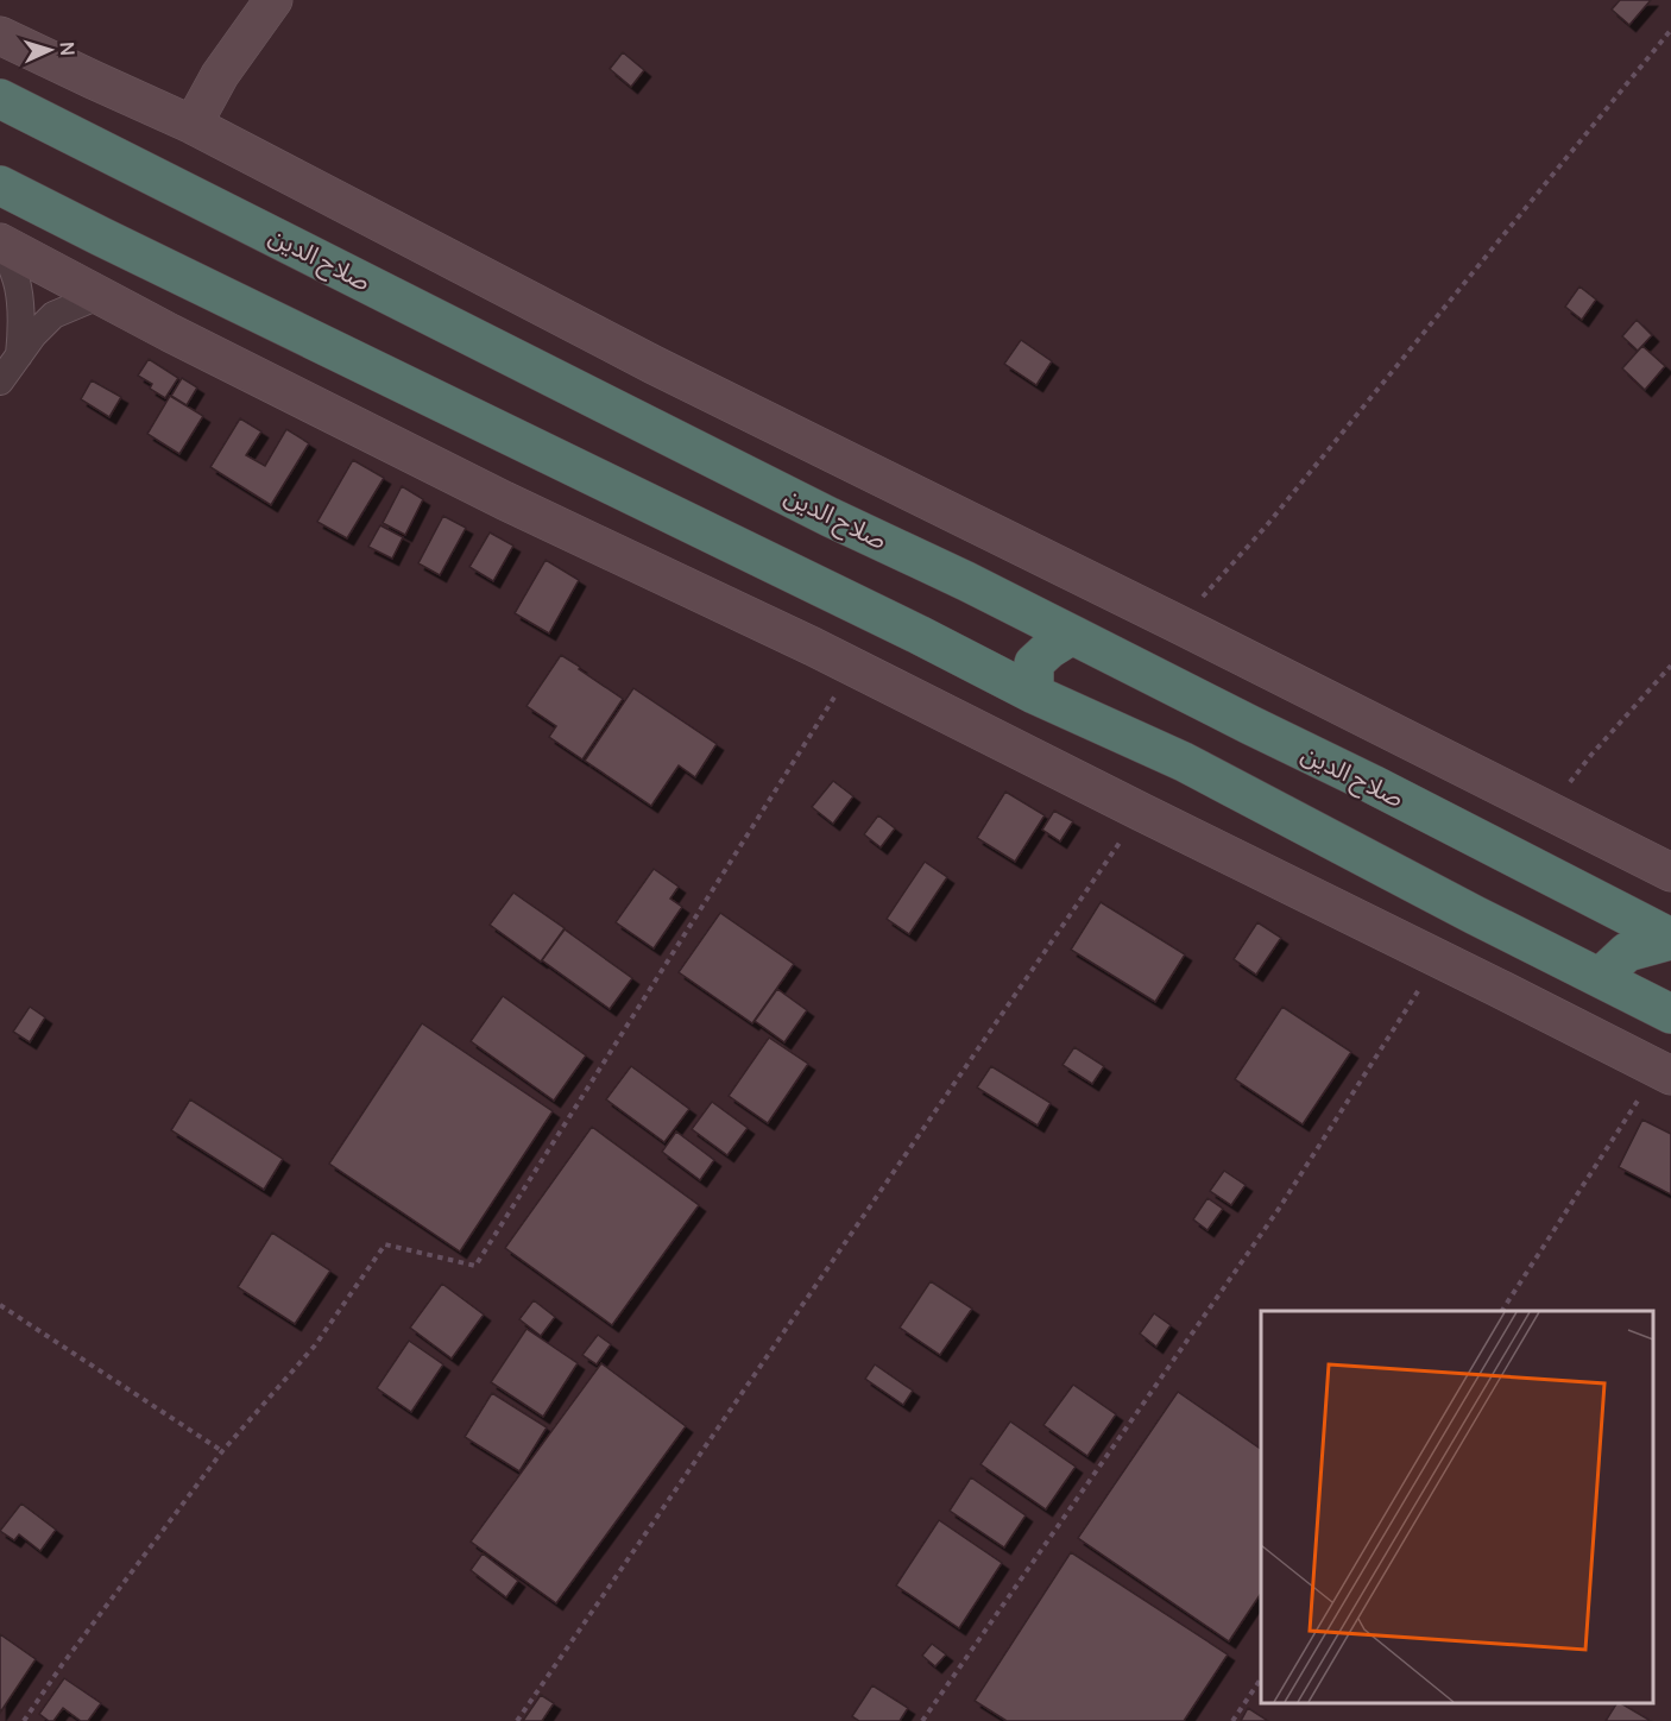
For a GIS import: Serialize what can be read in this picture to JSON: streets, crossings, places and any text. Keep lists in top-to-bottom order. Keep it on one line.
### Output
{"streets":{"highway":["صلاح الدين"]},"north":"right"}
